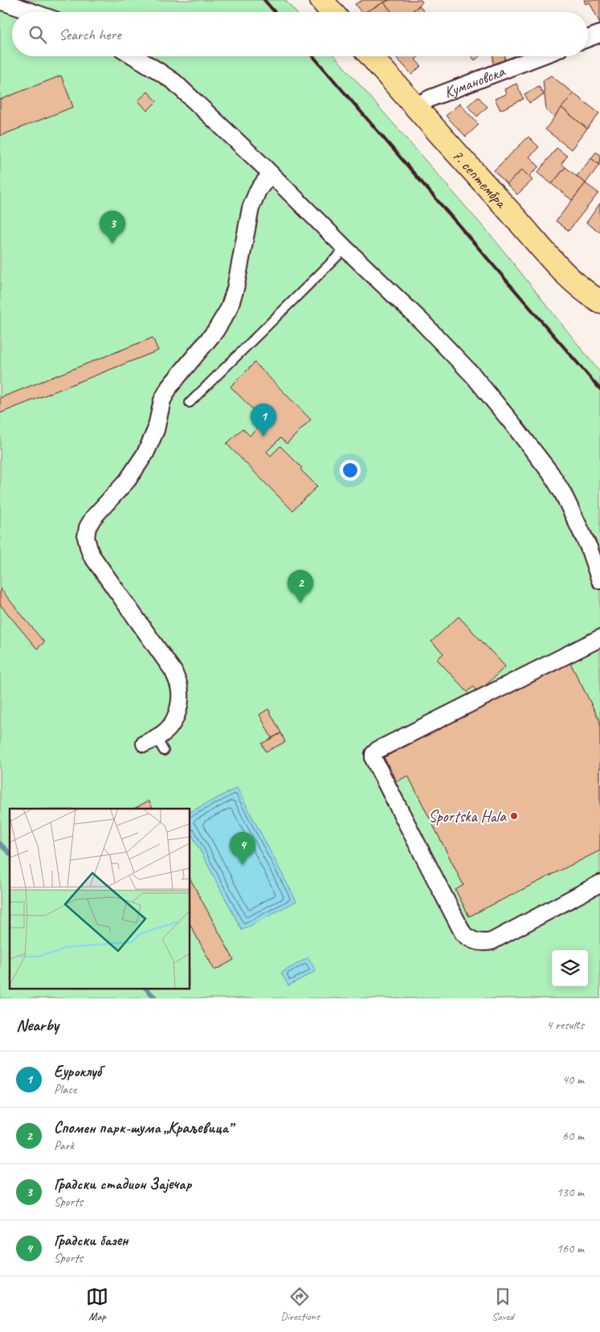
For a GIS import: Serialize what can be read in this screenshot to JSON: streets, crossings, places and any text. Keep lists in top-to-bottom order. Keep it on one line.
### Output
{"streets":{"main road":["7. септембра"],"street":["Кумановска"]},"crossings":[["Кумановска","7. септембра"]],"places":["Sportska Hala"],"page":{"search":"Search here","pins":["3","1","2","4"],"heading":["Nearby","4 results"],"list":[{"mark":"1","name":"Еуроклуб","note":"Place","value":"40 m"},{"mark":"2","name":"Спомен парк-шума „Краљевица”","note":"Park","value":"60 m"},{"mark":"3","name":"Градски стадион Зајечар","note":"Sports","value":"130 m"},{"mark":"4","name":"Градски базен","note":"Sports","value":"160 m"}],"nav":["Map","Directions","Saved"]}}
